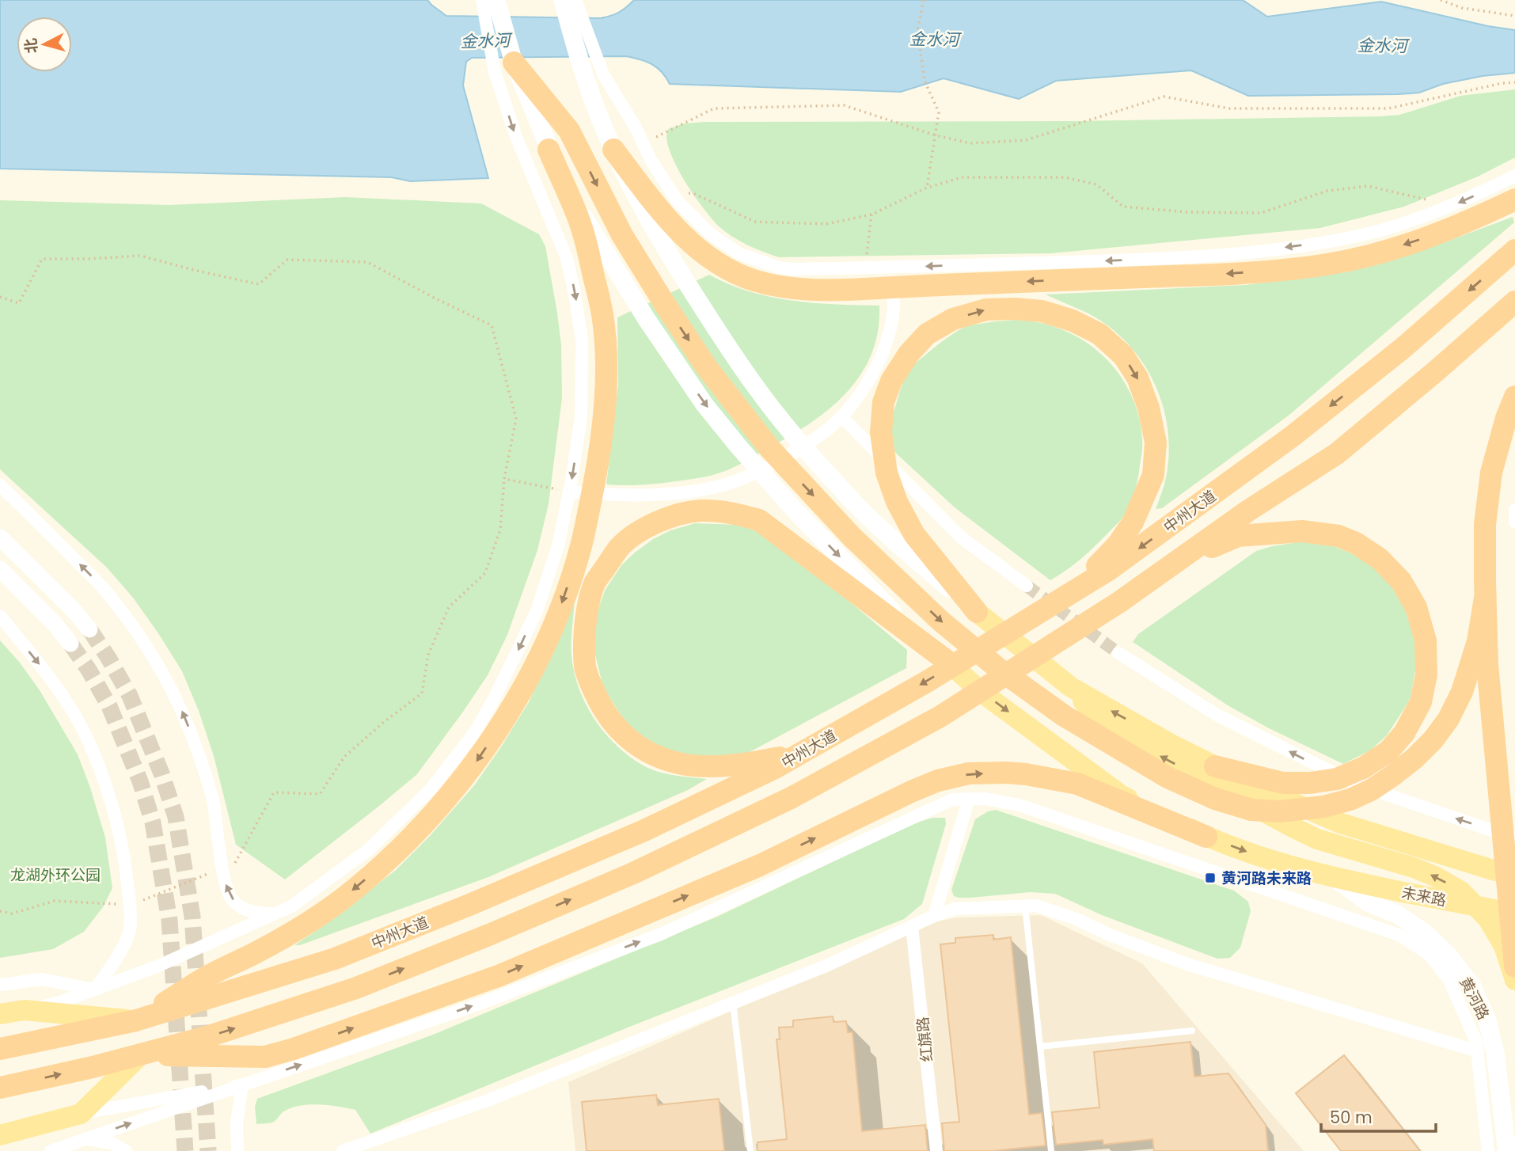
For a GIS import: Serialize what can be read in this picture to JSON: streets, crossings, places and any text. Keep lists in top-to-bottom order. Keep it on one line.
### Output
{"streets":{"highway":["中州大道"],"main road":["未来路","黄河路"],"street":["红旗路"]},"crossings":[["未来路","黄河路"]],"water":["金水河"],"parks":["龙湖外环公园"],"places":{"transit":["黄河路未来路"]},"scale_bar":"50 m","north":"left"}
